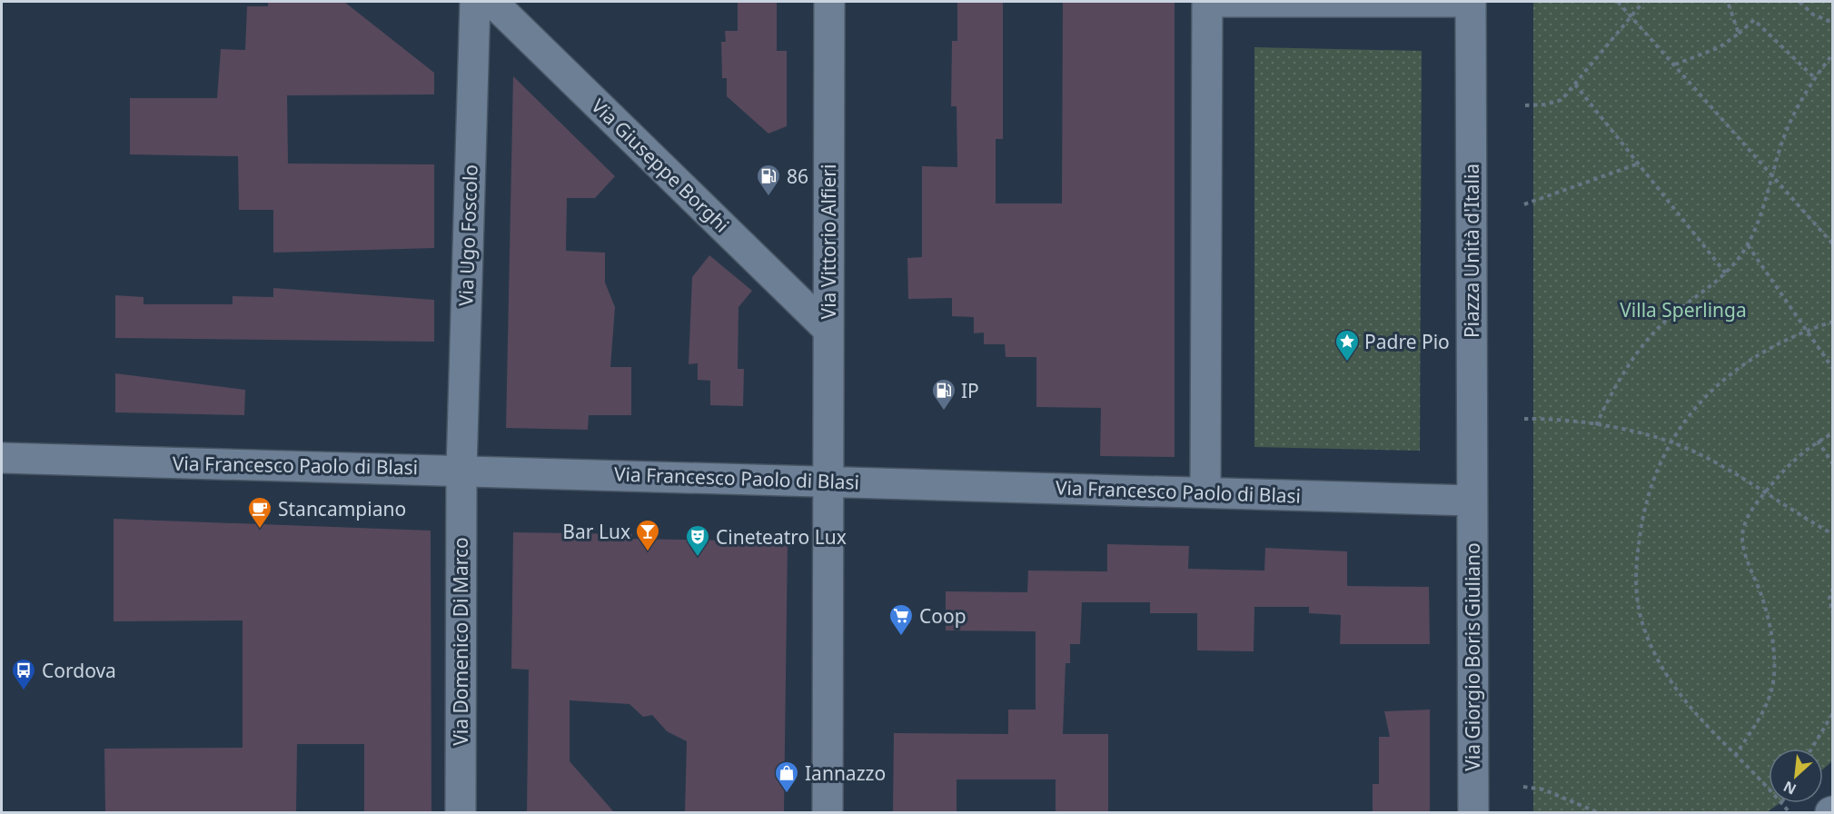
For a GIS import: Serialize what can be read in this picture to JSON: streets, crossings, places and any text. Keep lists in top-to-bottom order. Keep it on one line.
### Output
{"streets":{"street":["Via Giuseppe Borghi","Via Ugo Foscolo","Via Vittorio Alfieri","Piazza Unità d'Italia","Via Francesco Paolo di Blasi","Via Domenico Di Marco","Via Giorgio Boris Giuliano"]},"crossings":[["Via Giuseppe Borghi","Via Vittorio Alfieri"],["Via Ugo Foscolo","Via Francesco Paolo di Blasi"],["Via Ugo Foscolo","Via Domenico Di Marco"],["Via Vittorio Alfieri","Via Francesco Paolo di Blasi"],["Piazza Unità d'Italia","Via Francesco Paolo di Blasi"],["Piazza Unità d'Italia","Via Giorgio Boris Giuliano"],["Via Francesco Paolo di Blasi","Via Domenico Di Marco"],["Via Francesco Paolo di Blasi","Via Giorgio Boris Giuliano"]],"parks":["Villa Sperlinga"],"places":{"fuel station":["86","IP"],"place":["Padre Pio"],"cafe":["Stancampiano"],"bar":["Bar Lux"],"theatre":["Cineteatro Lux"],"supermarket":["Coop"],"bus stop":["Cordova"],"shop":["Iannazzo"]},"north":"bottom left"}
